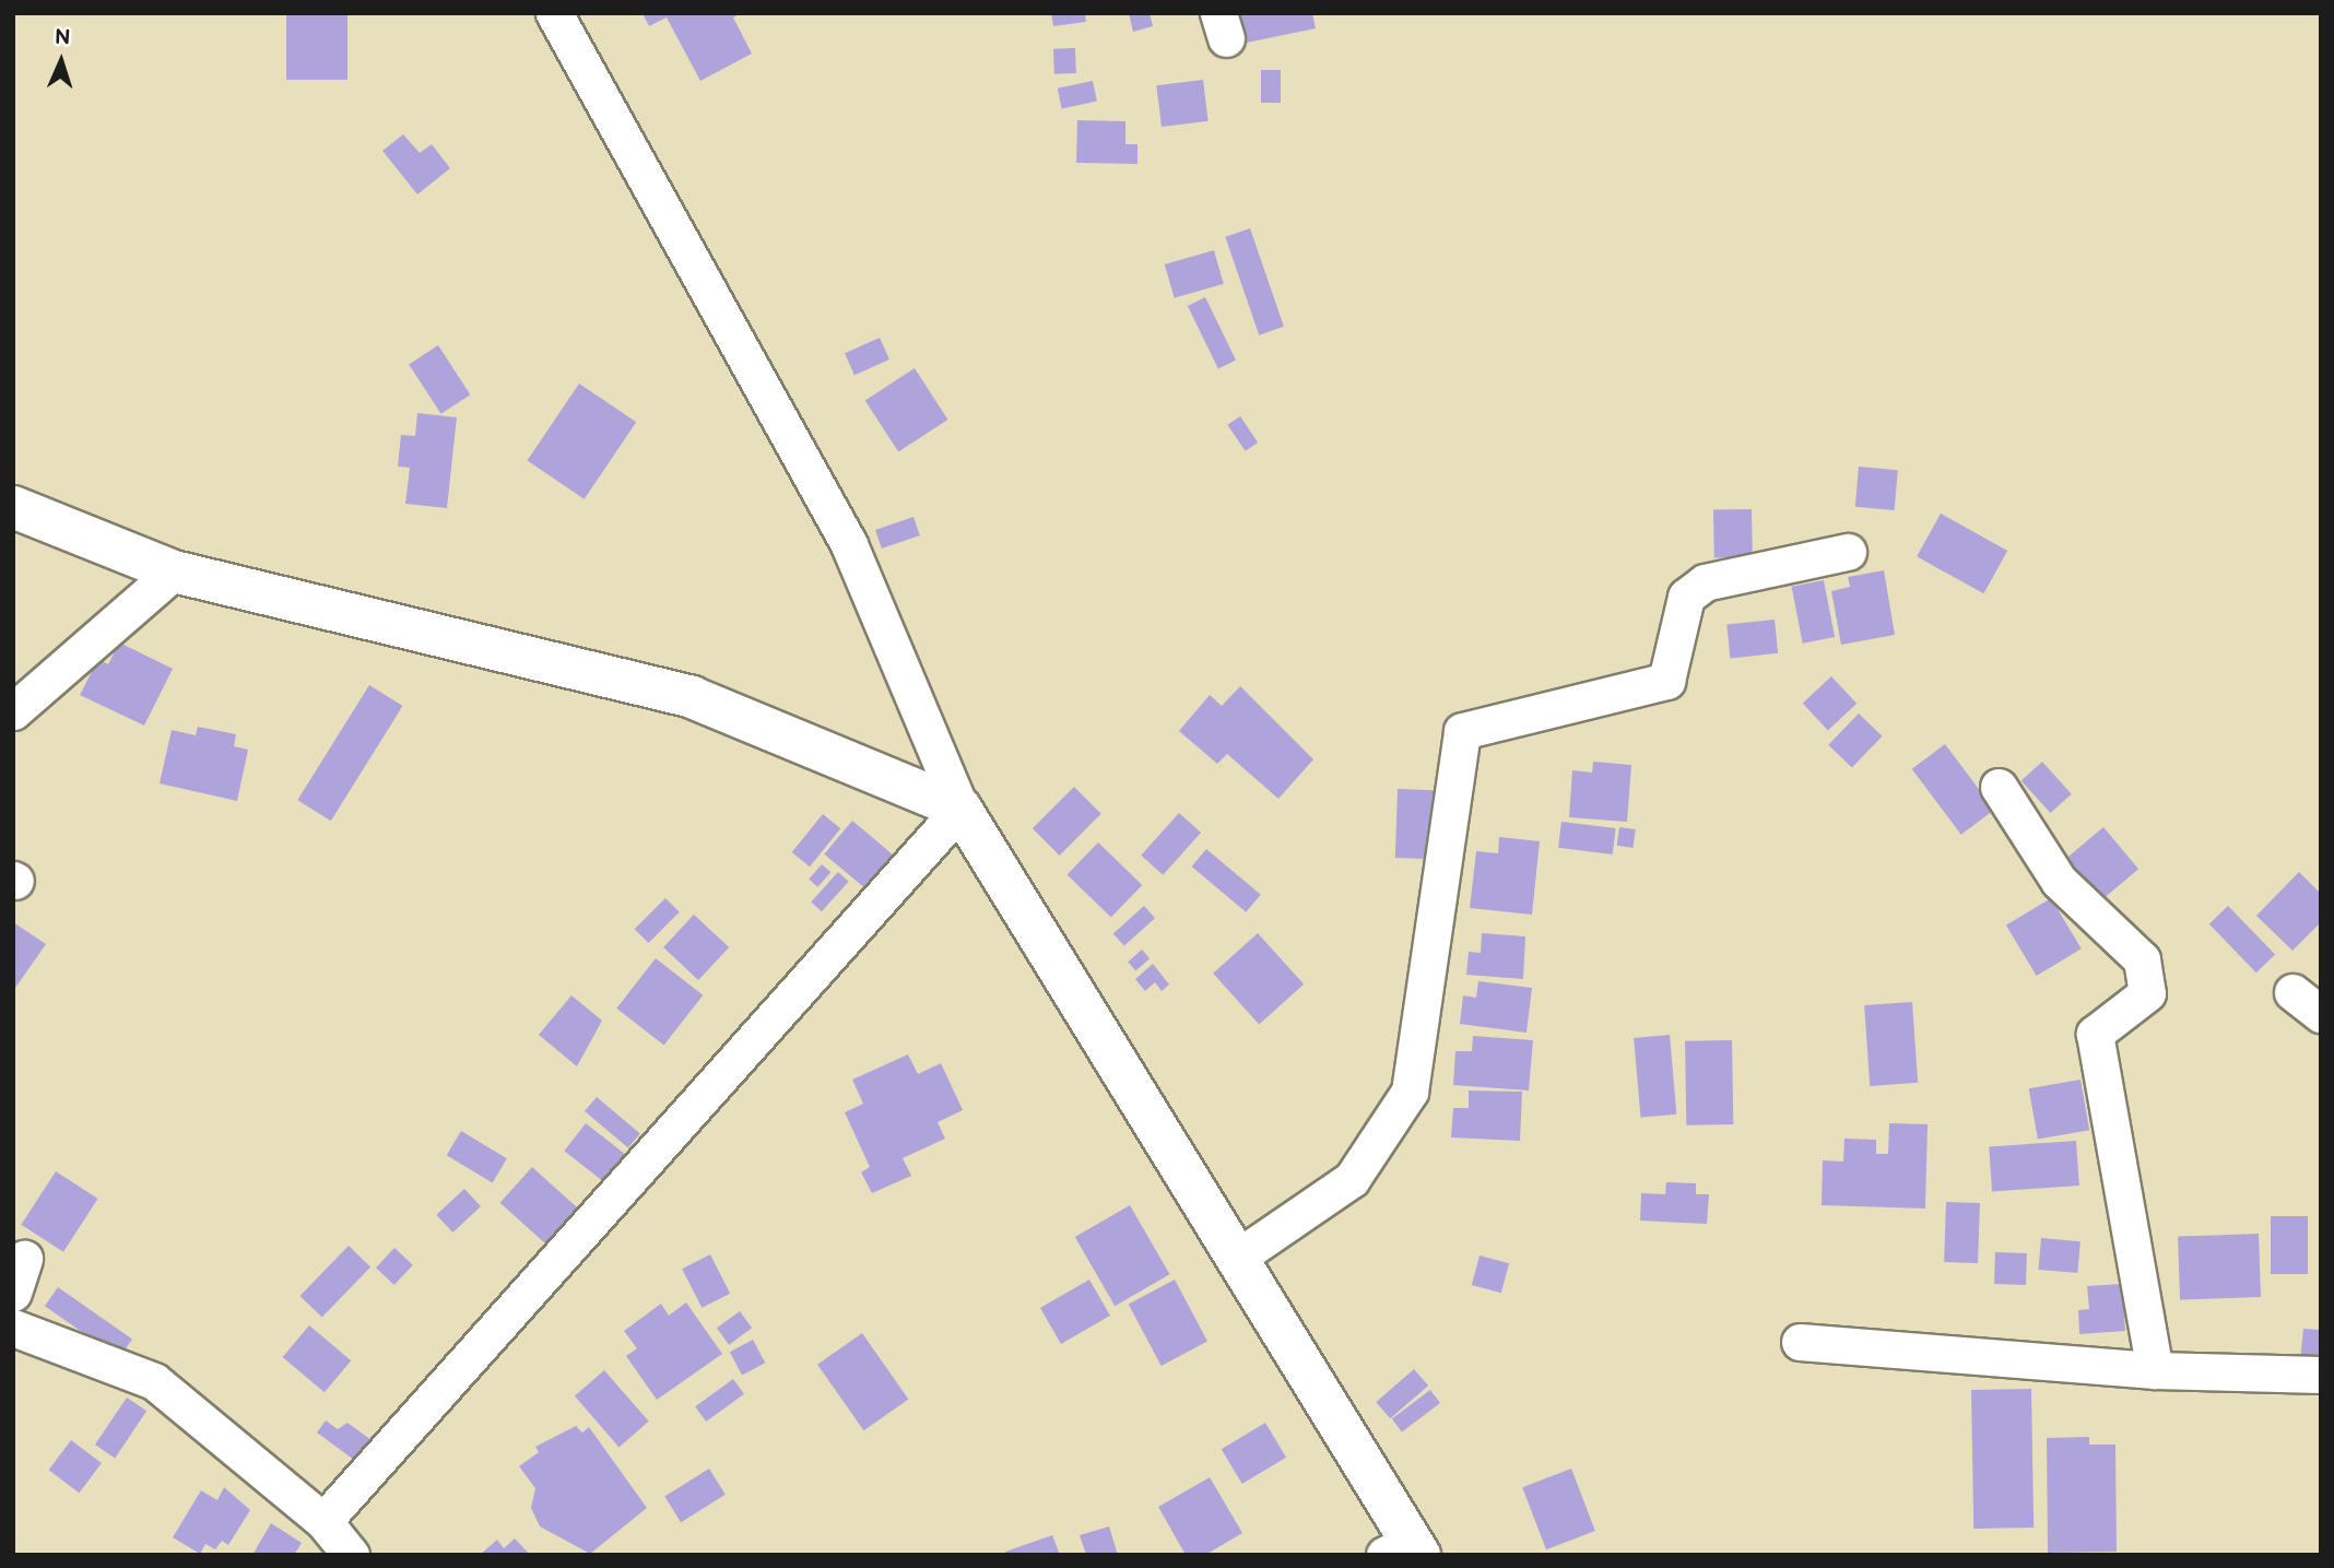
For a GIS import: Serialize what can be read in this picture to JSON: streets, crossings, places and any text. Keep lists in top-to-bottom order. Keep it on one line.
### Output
{"north":"top"}
